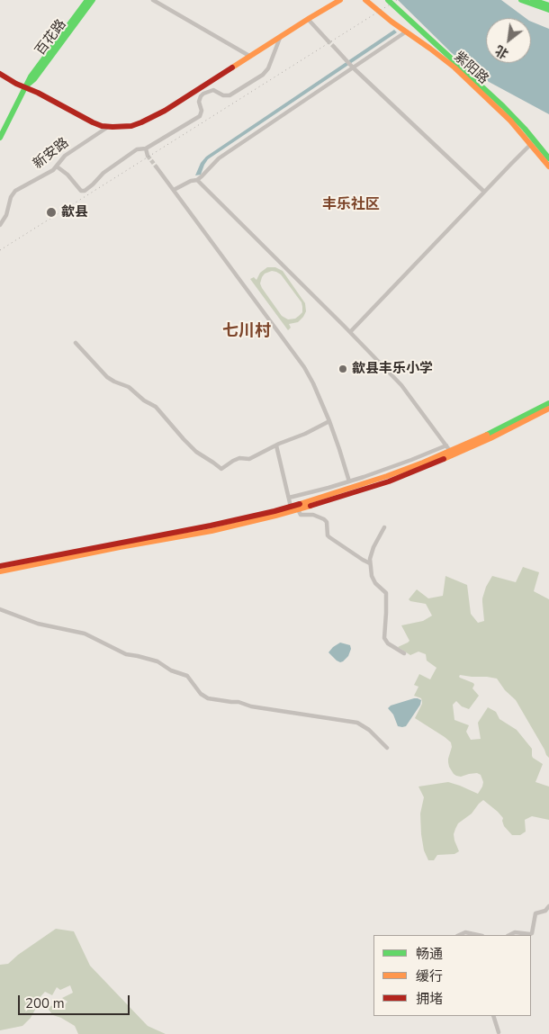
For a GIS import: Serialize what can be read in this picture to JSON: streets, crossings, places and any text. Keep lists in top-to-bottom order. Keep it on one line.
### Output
{"streets":{"main road":["百花路","紫阳路"],"street":["新安路"]},"districts":["丰乐社区","七川村"],"places":["歙县","歙县丰乐小学"],"legend":["畅通","缓行","拥堵"],"scale_bar":"200 m","north":"bottom left"}
